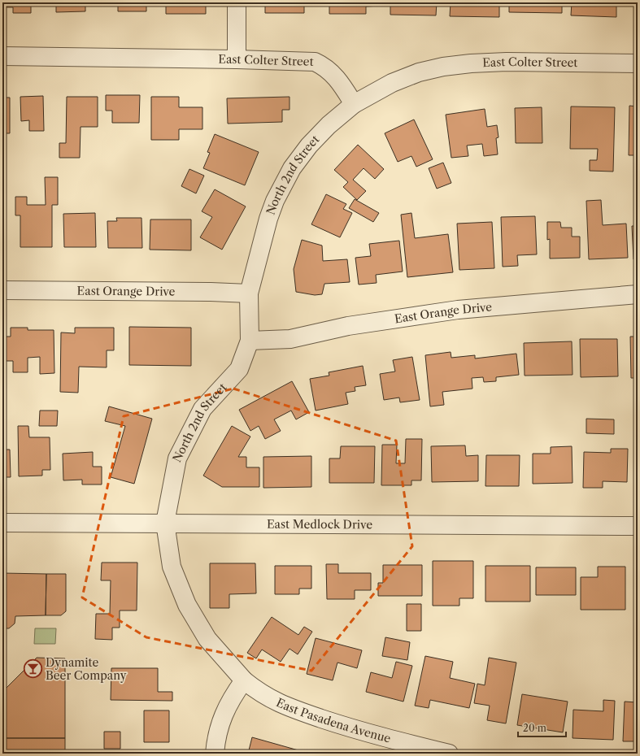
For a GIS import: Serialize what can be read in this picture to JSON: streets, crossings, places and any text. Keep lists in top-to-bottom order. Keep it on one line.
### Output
{"streets":{"street":["East Colter Street","North 2nd Street","East Orange Drive","East Medlock Drive","East Pasadena Avenue"]},"crossings":[["East Colter Street","North 2nd Street"],["North 2nd Street","East Orange Drive"],["North 2nd Street","East Medlock Drive"],["North 2nd Street","East Pasadena Avenue"]],"places":{"bar":["Dynamite Beer Company"]},"scale_bar":"20 m"}
